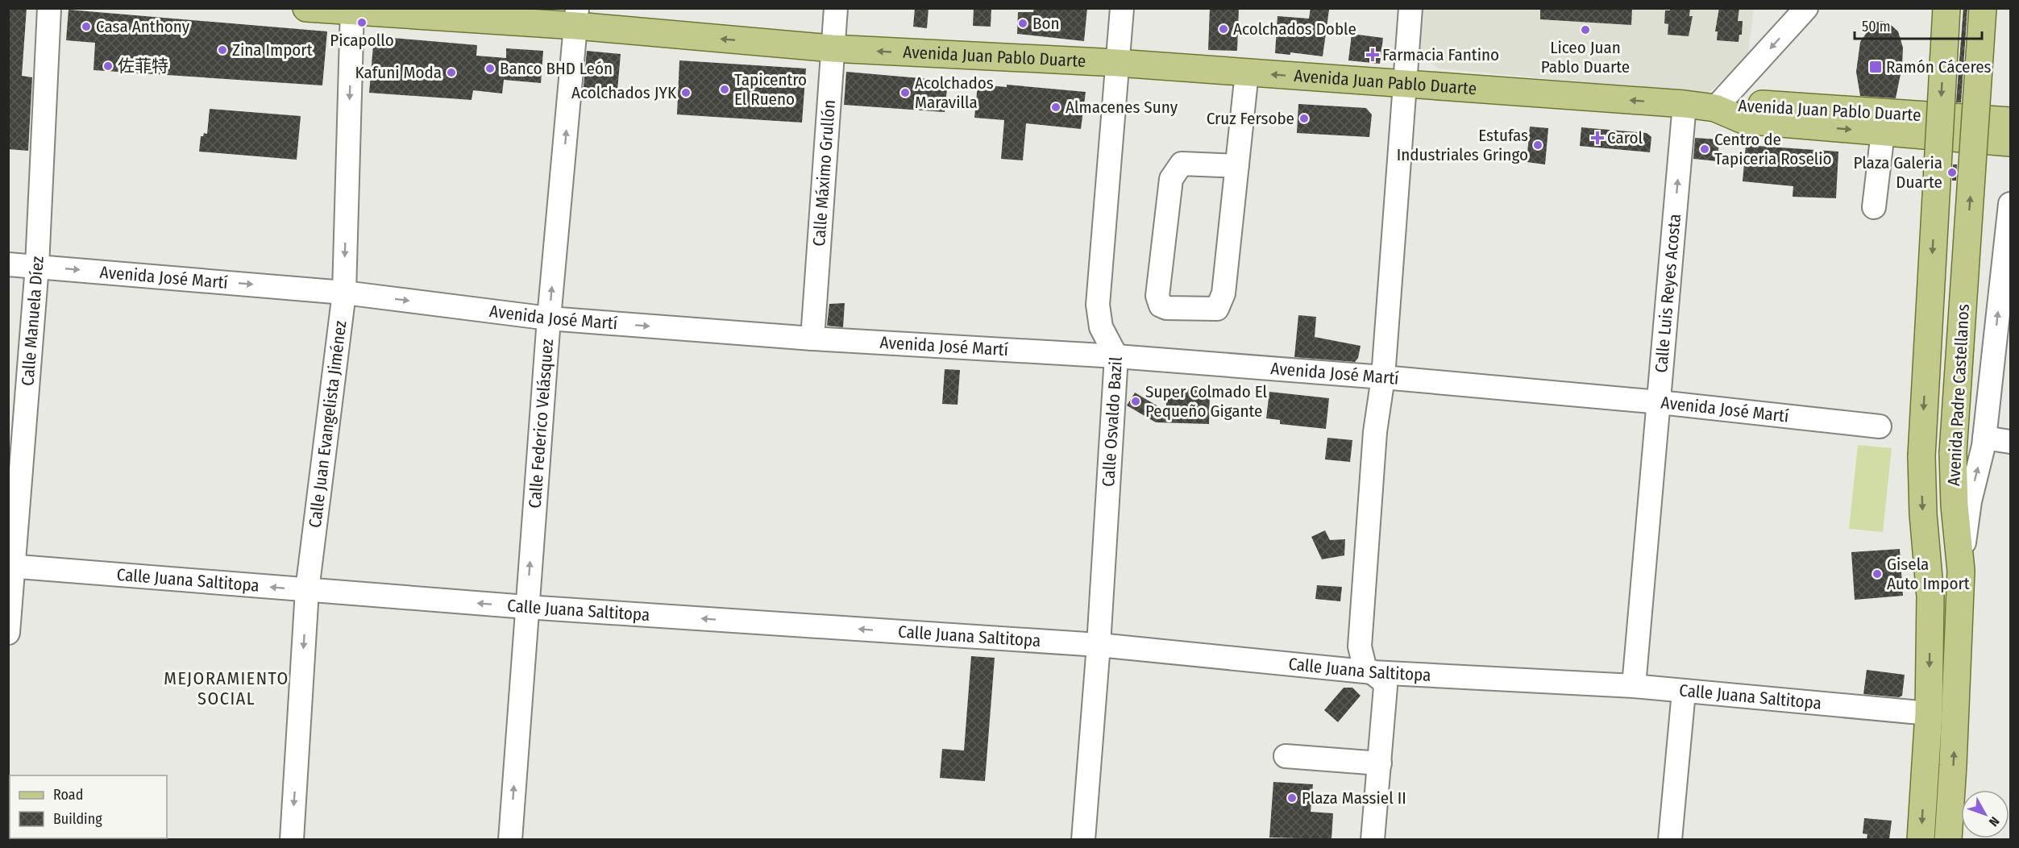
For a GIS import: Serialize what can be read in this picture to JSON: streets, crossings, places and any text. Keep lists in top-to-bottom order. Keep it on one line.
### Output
{"streets":{"main road":["Avenida Juan Pablo Duarte","Avenida Padre Castellanos"],"street":["Calle Máximo Grullón","Avenida José Martí","Calle Luis Reyes Acosta","Calle Manuela Díez","Calle Osvaldo Bazil","Calle Juan Evangelista Jiménez","Calle Federico Velásquez","Calle Juana Saltitopa"]},"crossings":[["Avenida Juan Pablo Duarte","Calle Máximo Grullón"],["Avenida Juan Pablo Duarte","Calle Luis Reyes Acosta"],["Avenida Juan Pablo Duarte","Calle Osvaldo Bazil"],["Avenida Juan Pablo Duarte","Calle Juan Evangelista Jiménez"],["Avenida Juan Pablo Duarte","Calle Federico Velásquez"],["Calle Máximo Grullón","Avenida José Martí"],["Avenida José Martí","Calle Luis Reyes Acosta"],["Avenida José Martí","Calle Manuela Díez"],["Avenida José Martí","Calle Osvaldo Bazil"],["Avenida José Martí","Calle Juan Evangelista Jiménez"],["Avenida José Martí","Calle Federico Velásquez"],["Calle Luis Reyes Acosta","Calle Juana Saltitopa"],["Calle Manuela Díez","Calle Juana Saltitopa"],["Avenida Padre Castellanos","Calle Juana Saltitopa"],["Calle Osvaldo Bazil","Calle Juana Saltitopa"],["Calle Juan Evangelista Jiménez","Calle Juana Saltitopa"],["Calle Federico Velásquez","Calle Juana Saltitopa"]],"one_way":["Avenida José Martí","Calle Luis Reyes Acosta","Calle Juan Evangelista Jiménez","Calle Federico Velásquez","Calle Juana Saltitopa"],"districts":["MEJORAMIENTO SOCIAL"],"places":{"other":["Picapollo","Bon","Casa Anthony","Acolchados Doble","Liceo Juan Pablo Duarte","Zina Import","佐菲特","Banco BHD León","Kafuni Moda","Tapicentro El Rueno","Acolchados JYK","Acolchados Maravilla","Almacenes Suny","Cruz Fersobe","Estufas Industriales Gringo","Centro de Tapiceria Roselio","Plaza Galeria Duarte","Super Colmado El Pequeño Gigante","Gisela Auto Import","Plaza Massiel II"],"health":["Farmacia Fantino","Carol"],"transit":["Ramón Cáceres"]},"legend":["Road","Building"],"scale_bar":"50 m","north":"bottom right"}
